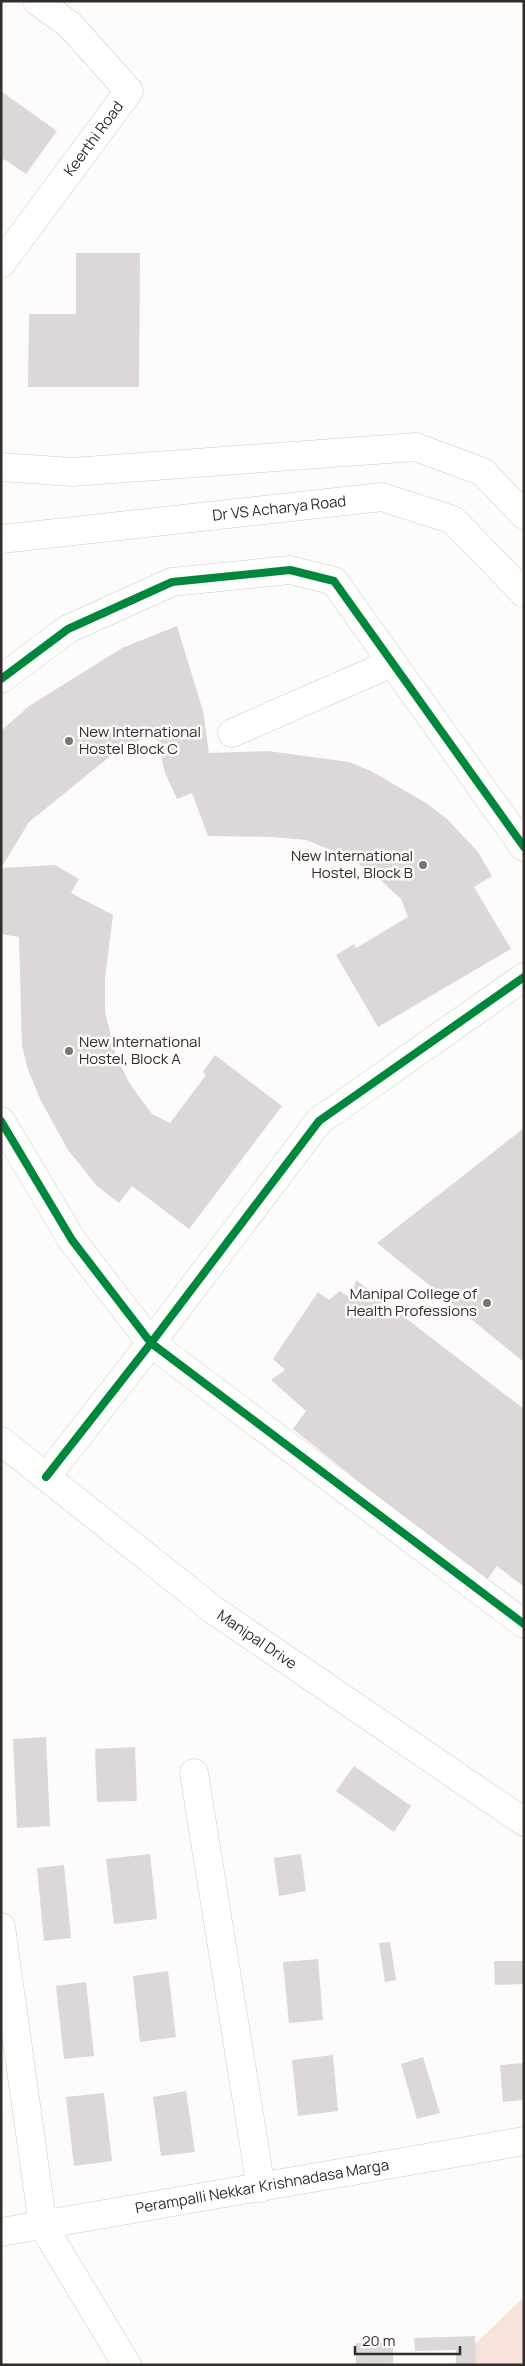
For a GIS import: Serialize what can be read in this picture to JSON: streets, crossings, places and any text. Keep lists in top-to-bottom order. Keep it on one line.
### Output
{"streets":{"street":["Keerthi Road","Dr VS Acharya Road","Manipal Drive","Perampalli Nekkar Krishnadasa Marga"]},"places":["New International Hostel Block C","New International Hostel, Block B","New International Hostel, Block A","Manipal College of Health Professions"],"scale_bar":"20 m"}
